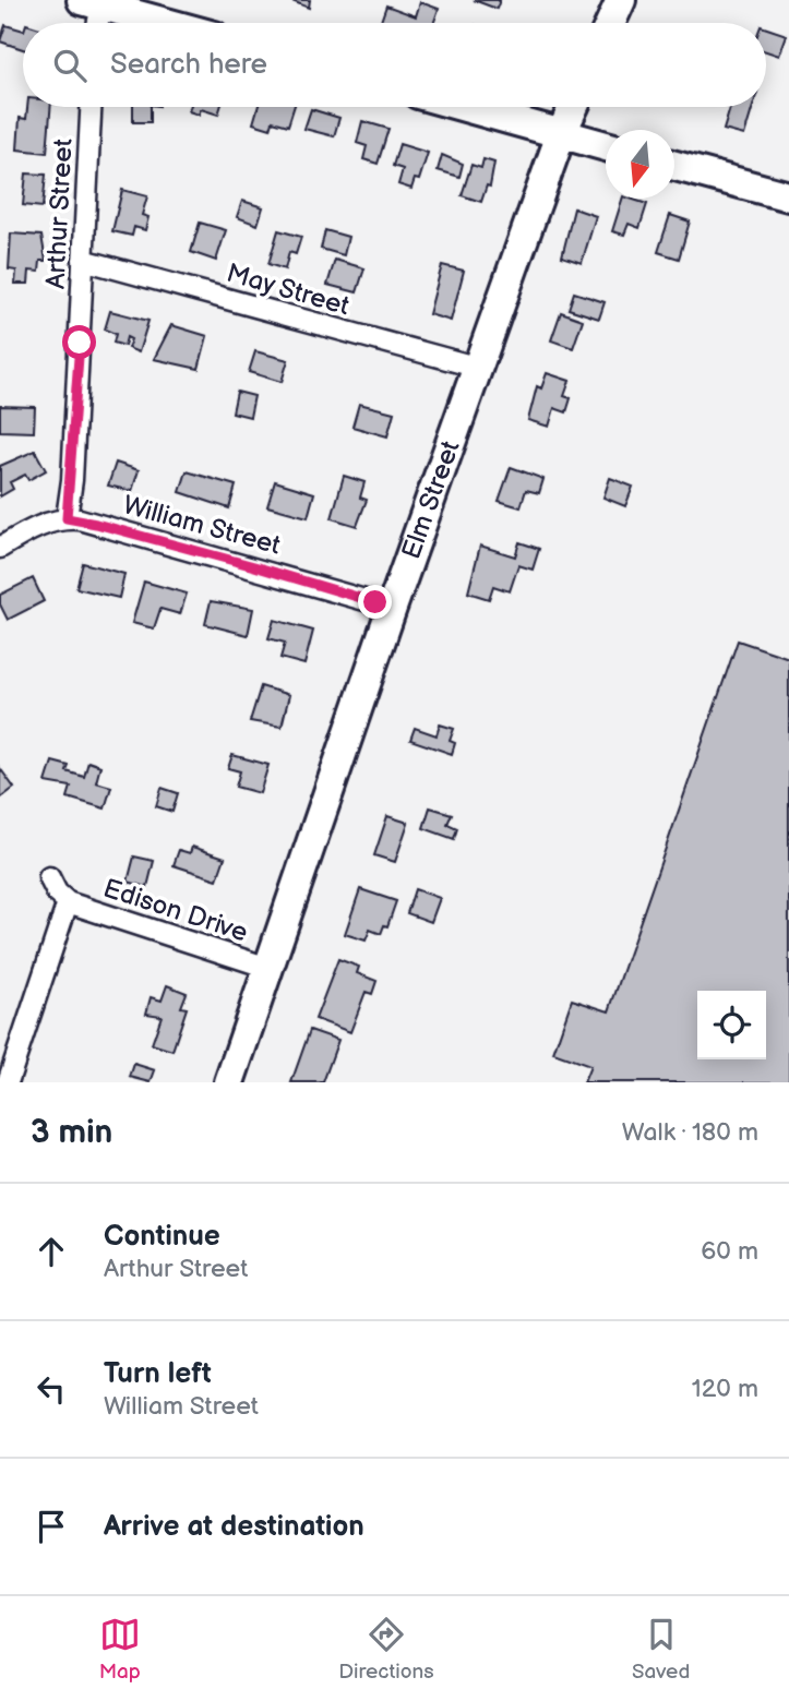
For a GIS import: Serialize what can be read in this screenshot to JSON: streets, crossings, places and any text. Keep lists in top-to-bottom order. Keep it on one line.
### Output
{"streets":{"street":["Arthur Street","May Street","Elm Street","William Street","Edison Drive"]},"crossings":[["Arthur Street","May Street"],["Arthur Street","William Street"],["May Street","Elm Street"],["Elm Street","William Street"],["Elm Street","Edison Drive"]],"north":"bottom","page":{"search":"Search here","heading":["3 min","Walk · 180 m"],"list":[["Continue","Arthur Street","60 m"],["Turn left","William Street","120 m"],"Arrive at destination"],"nav":["Map","Directions","Saved"]}}
